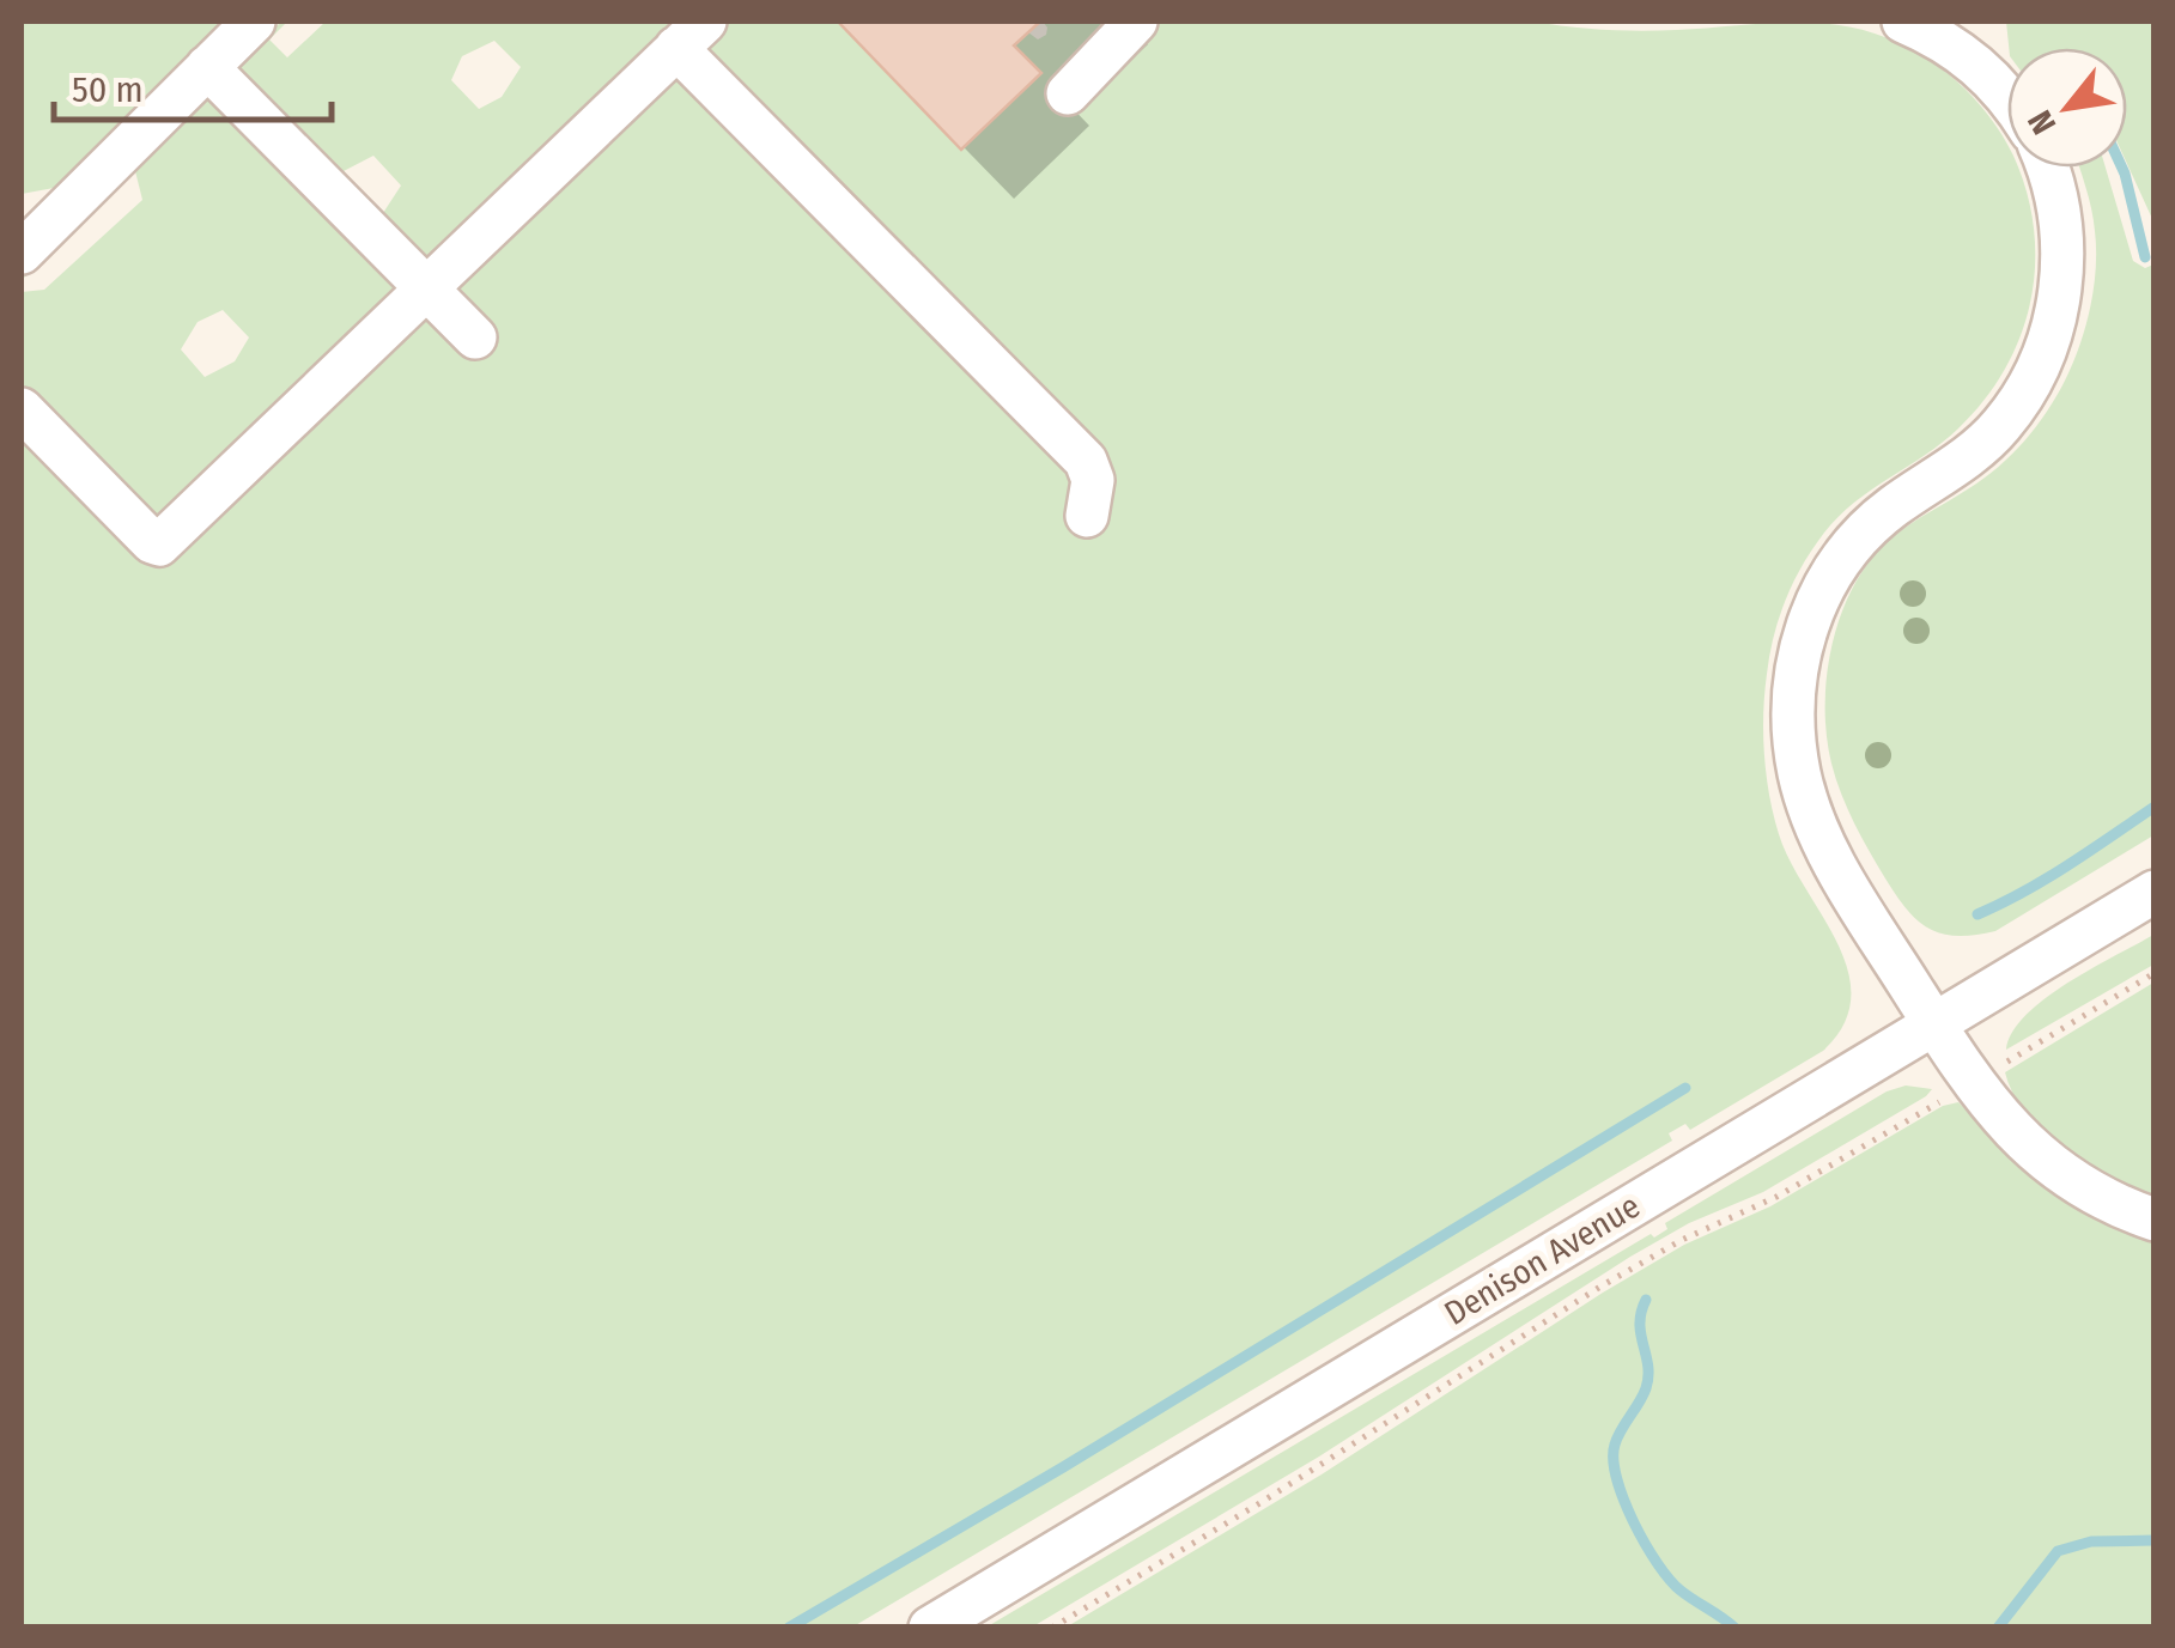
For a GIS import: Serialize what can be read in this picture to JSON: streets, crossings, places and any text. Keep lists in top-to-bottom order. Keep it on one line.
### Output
{"streets":{"street":["Denison Avenue"]},"scale_bar":"50 m","north":"bottom left"}
